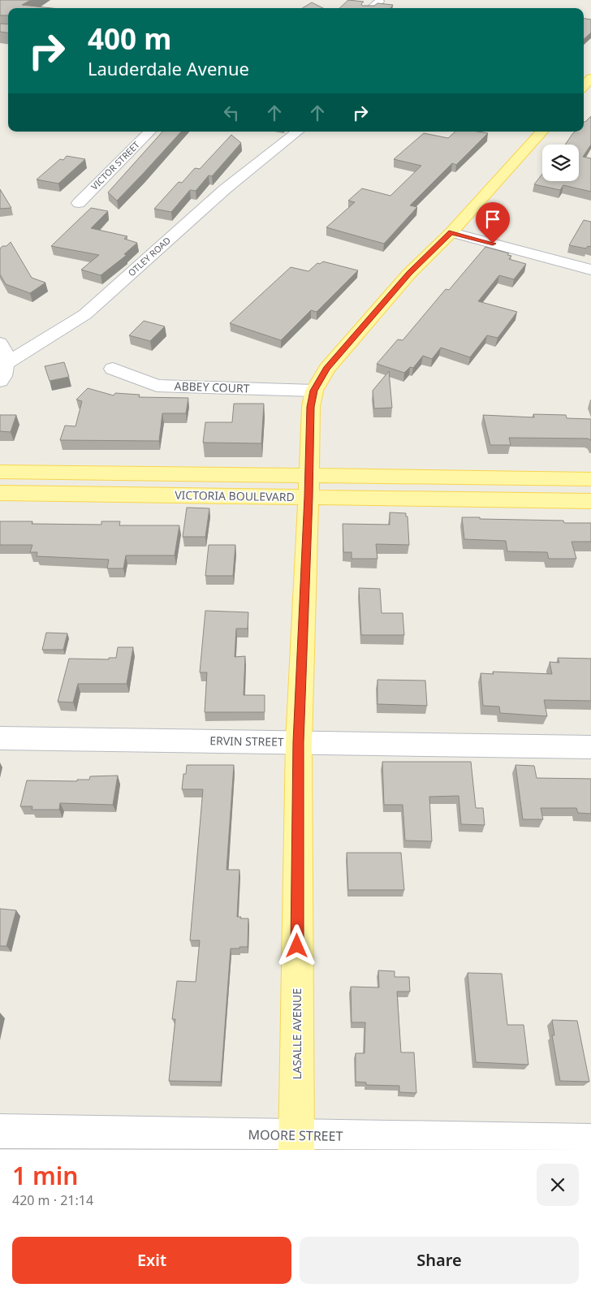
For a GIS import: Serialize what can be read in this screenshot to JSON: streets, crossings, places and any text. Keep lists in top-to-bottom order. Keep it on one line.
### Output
{"streets":{"main road":["VICTORIA BOULEVARD","LASALLE AVENUE"],"street":["VICTOR STREET","OTLEY ROAD","ABBEY COURT","ERVIN STREET","MOORE STREET"]},"crossings":[["ABBEY COURT","LASALLE AVENUE"],["VICTORIA BOULEVARD","LASALLE AVENUE"],["ERVIN STREET","LASALLE AVENUE"],["LASALLE AVENUE","MOORE STREET"]],"page":{"turn":["400 m","Lauderdale Avenue"],"heading":["1 min","420 m · 21:14"],"buttons":["Exit","Share"]}}
